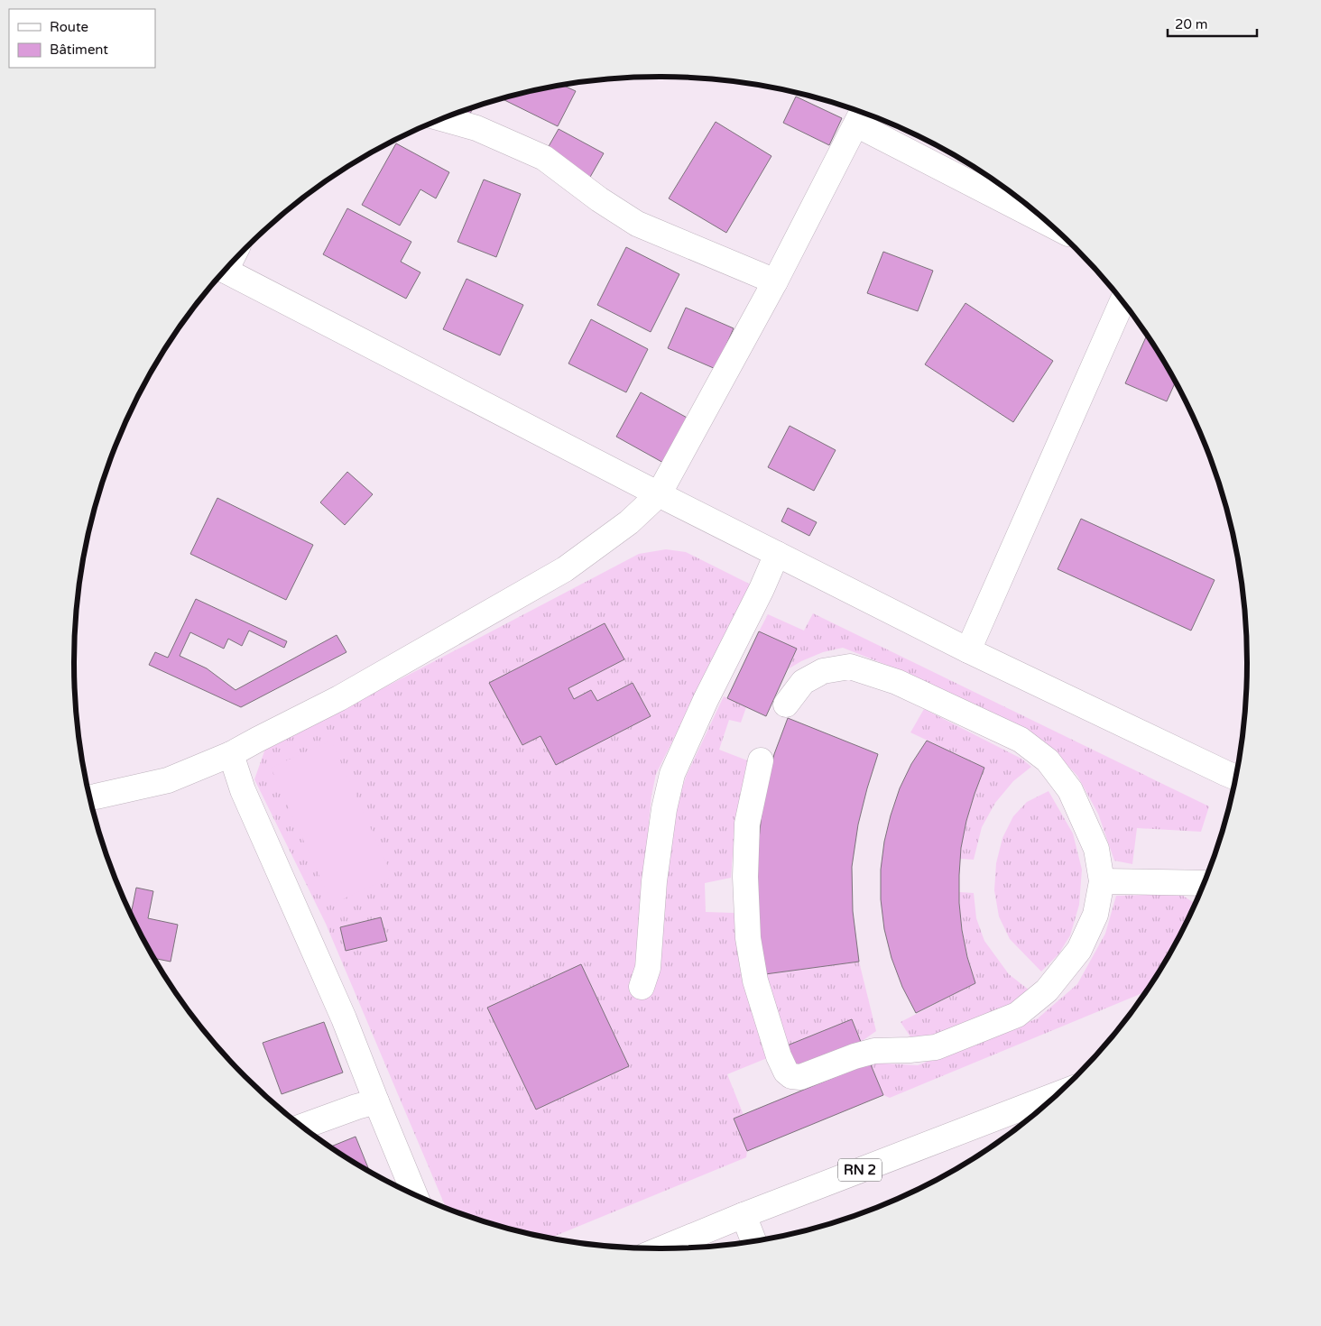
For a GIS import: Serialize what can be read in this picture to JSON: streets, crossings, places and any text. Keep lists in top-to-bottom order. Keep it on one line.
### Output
{"streets":{"main road":["RN 2"]},"legend":["Route","Bâtiment"],"scale_bar":"20 m"}
